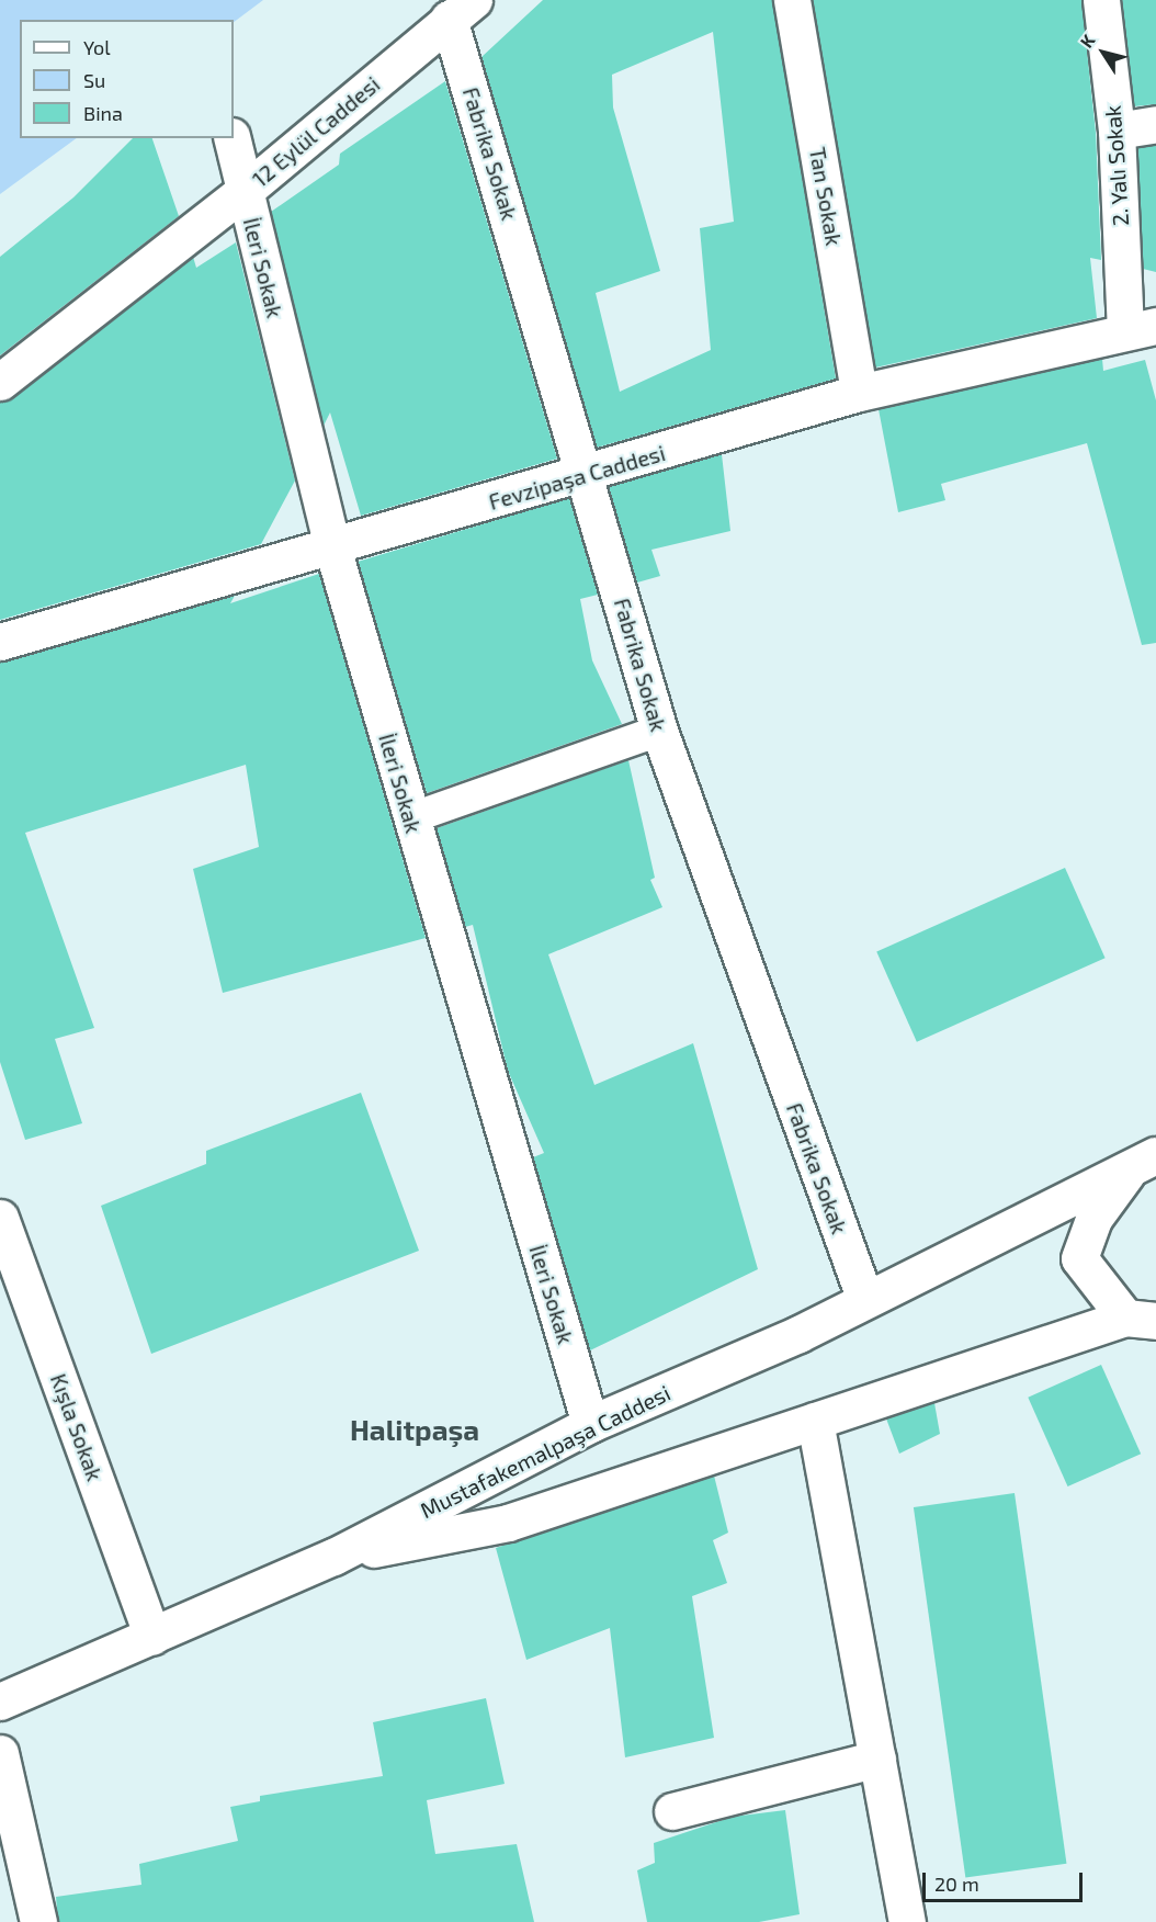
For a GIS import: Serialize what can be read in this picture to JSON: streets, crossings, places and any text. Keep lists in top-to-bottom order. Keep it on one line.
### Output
{"streets":{"street":["12 Eylül Caddesi","Fabrika Sokak","2. Yalı Sokak","Tan Sokak","İleri Sokak","Fevzipaşa Caddesi","Kışla Sokak","Mustafakemalpaşa Caddesi"]},"crossings":[["12 Eylül Caddesi","Fabrika Sokak"],["12 Eylül Caddesi","İleri Sokak"],["Fabrika Sokak","Fevzipaşa Caddesi"],["Fabrika Sokak","Mustafakemalpaşa Caddesi"],["2. Yalı Sokak","Fevzipaşa Caddesi"],["Tan Sokak","Fevzipaşa Caddesi"],["İleri Sokak","Fevzipaşa Caddesi"],["İleri Sokak","Mustafakemalpaşa Caddesi"],["Kışla Sokak","Mustafakemalpaşa Caddesi"]],"districts":["Halitpaşa"],"legend":["Yol","Su","Bina"],"scale_bar":"20 m","north":"top left"}
